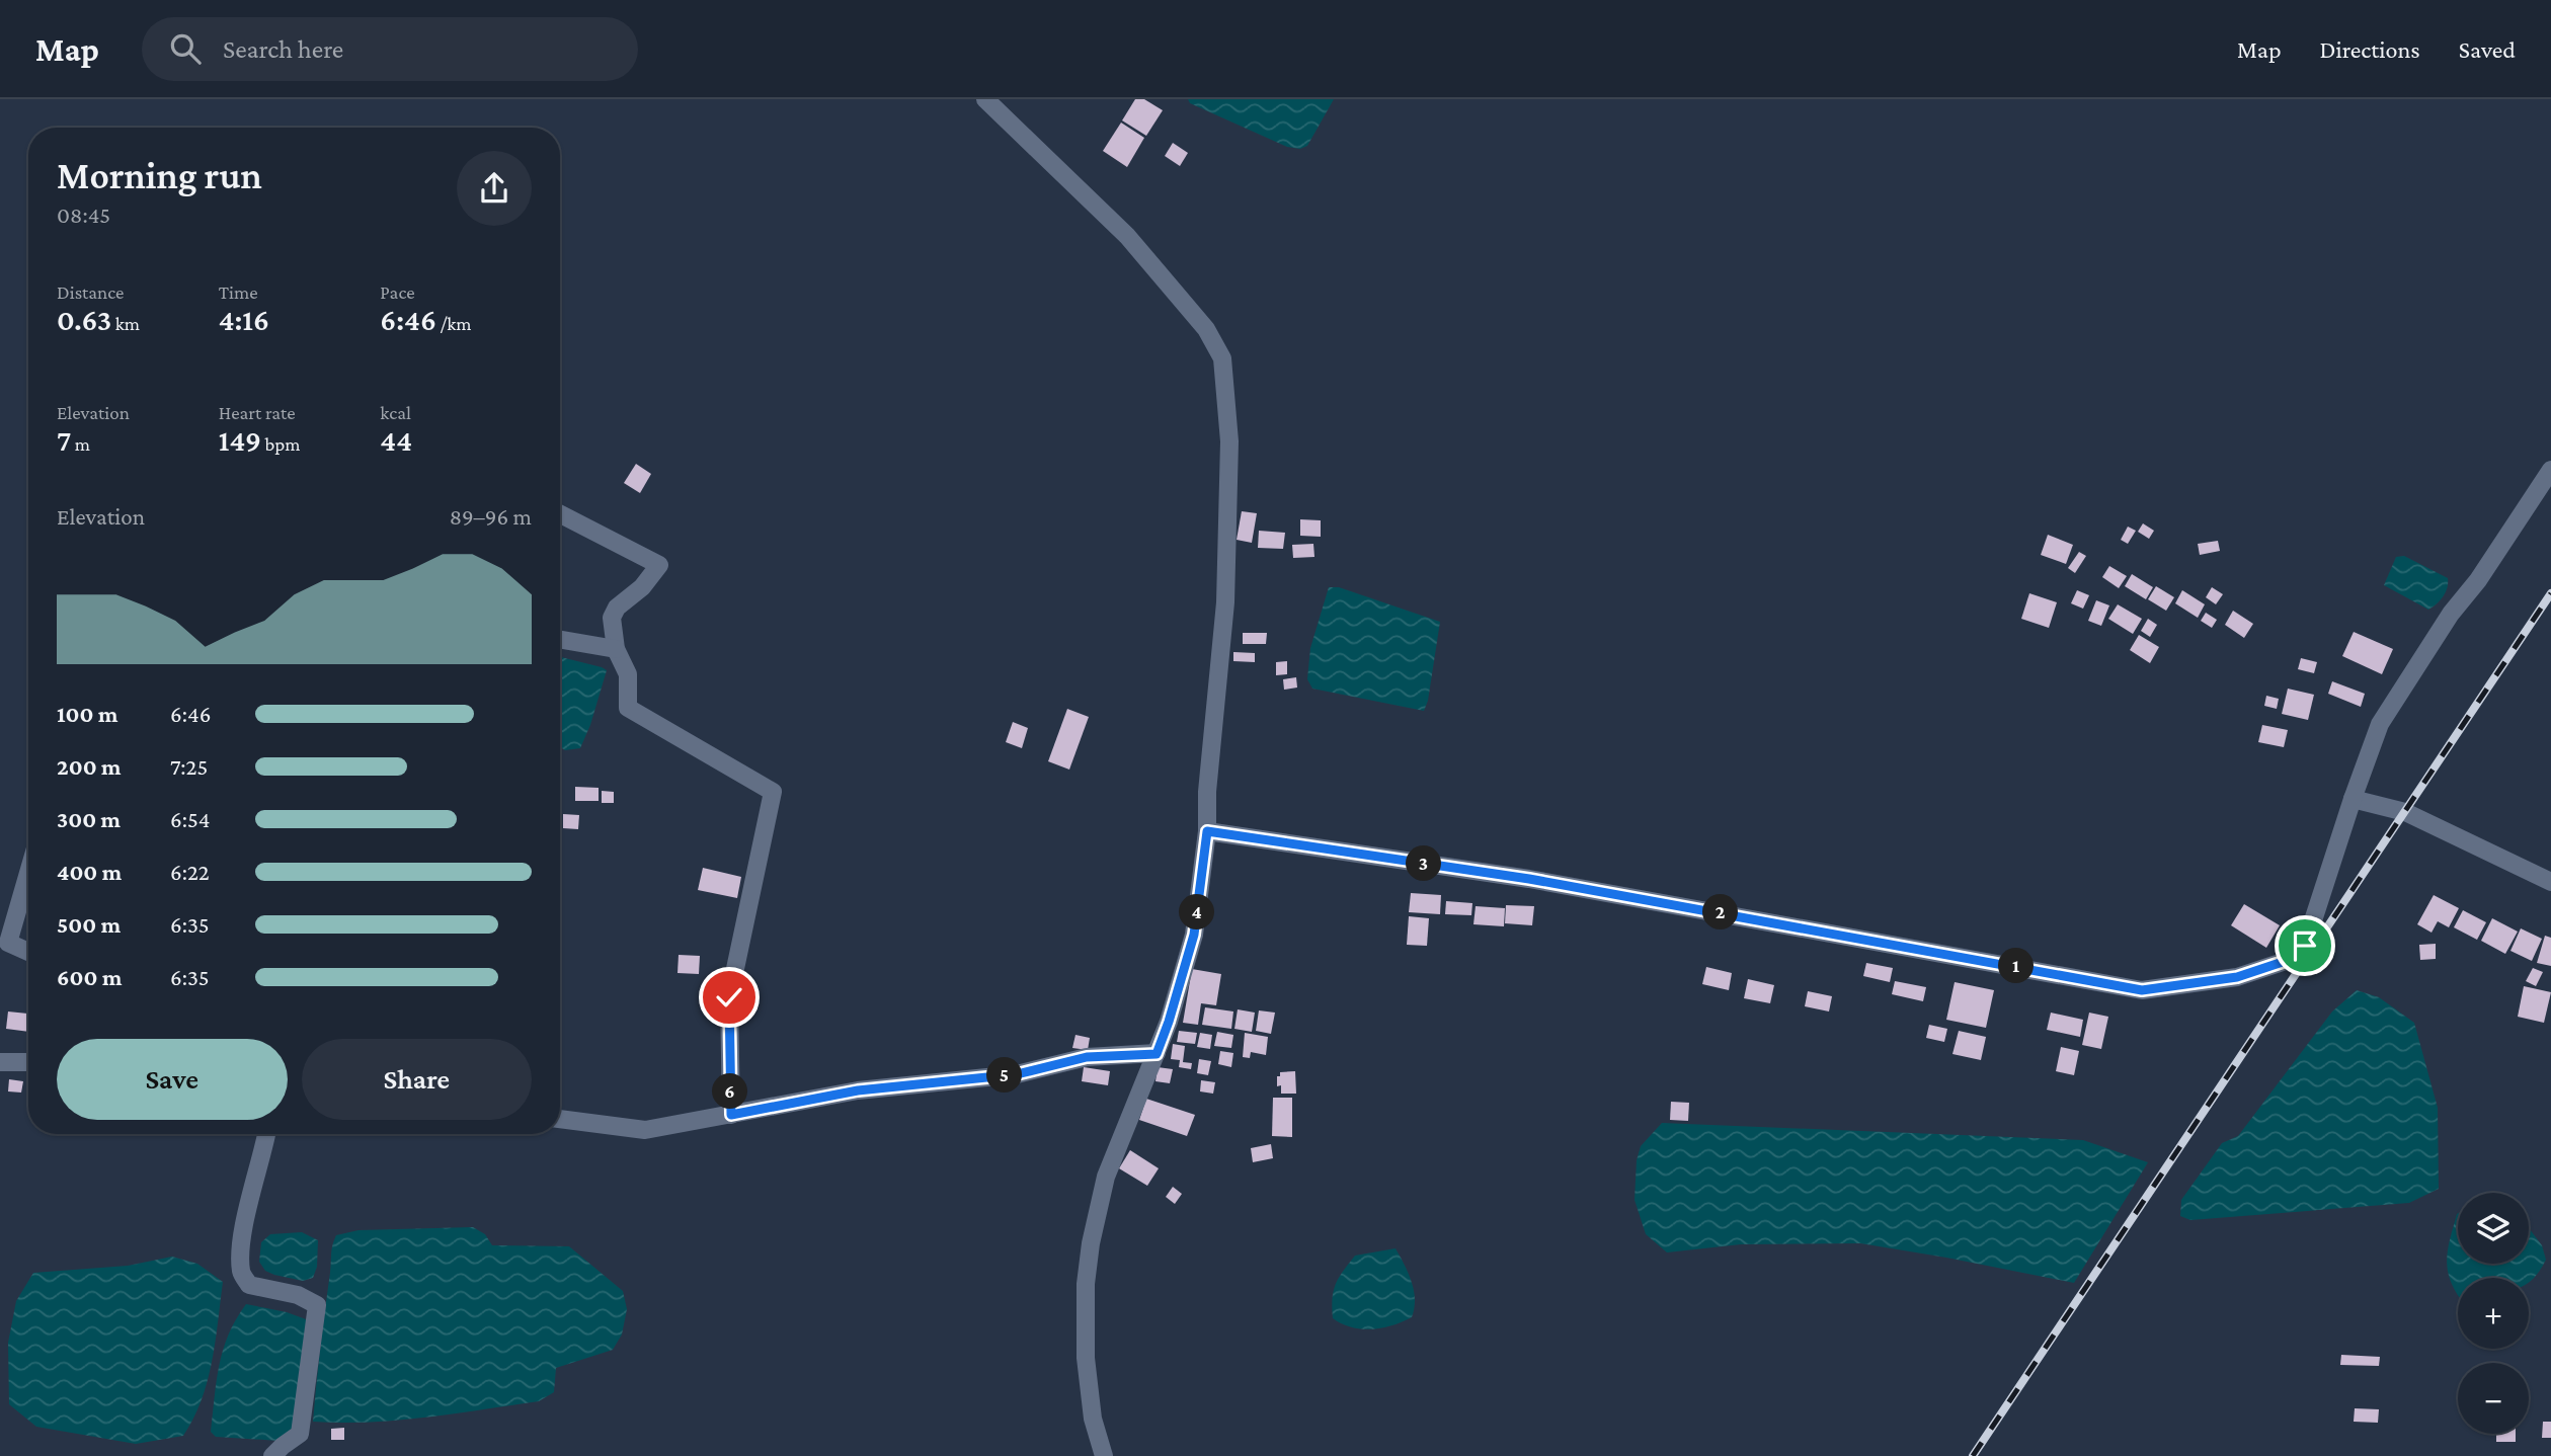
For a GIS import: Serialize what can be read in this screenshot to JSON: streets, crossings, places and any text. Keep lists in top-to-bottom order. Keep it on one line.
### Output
{"page":{"header":"Map","search":"Search here","nav":["Map","Directions","Saved"],"heading":["Morning run","08:45"],"stats":[["Distance","0.63 km"],["Time","4:16"],["Pace","6:46 /km"],["Elevation","7 m"],["Heart rate","149 bpm"],["kcal","44"]],"chart":["Elevation","89–96 m"],"list":[{"name":"100 m","note":"6:46"},{"name":"200 m","note":"7:25"},{"name":"300 m","note":"6:54"},{"name":"400 m","note":"6:22"},{"name":"500 m","note":"6:35"},{"name":"600 m","note":"6:35"}],"pins":["3","2","4","1","5","6"],"buttons":["Save","Share"],"map_buttons":["+","−"]}}
